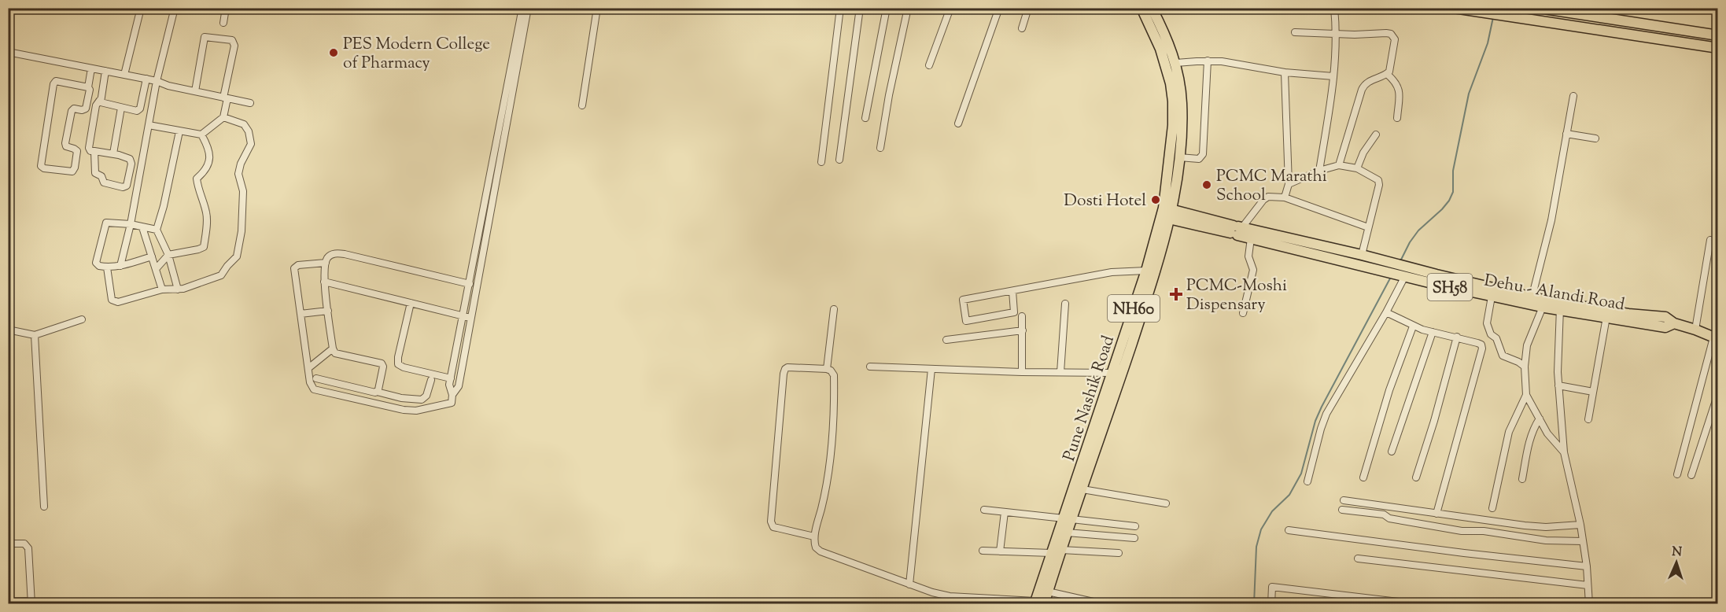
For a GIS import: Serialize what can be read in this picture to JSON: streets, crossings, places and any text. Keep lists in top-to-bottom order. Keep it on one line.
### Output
{"streets":{"main road":["SH58","Dehu - Alandi Road","NH60","Pune Nashik Road"]},"crossings":[["Dehu - Alandi Road","Pune Nashik Road"]],"places":{"other":["PES Modern College of Pharmacy","PCMC Marathi School","Dosti Hotel"],"health":["PCMC-Moshi Dispensary"]},"north":"top"}
